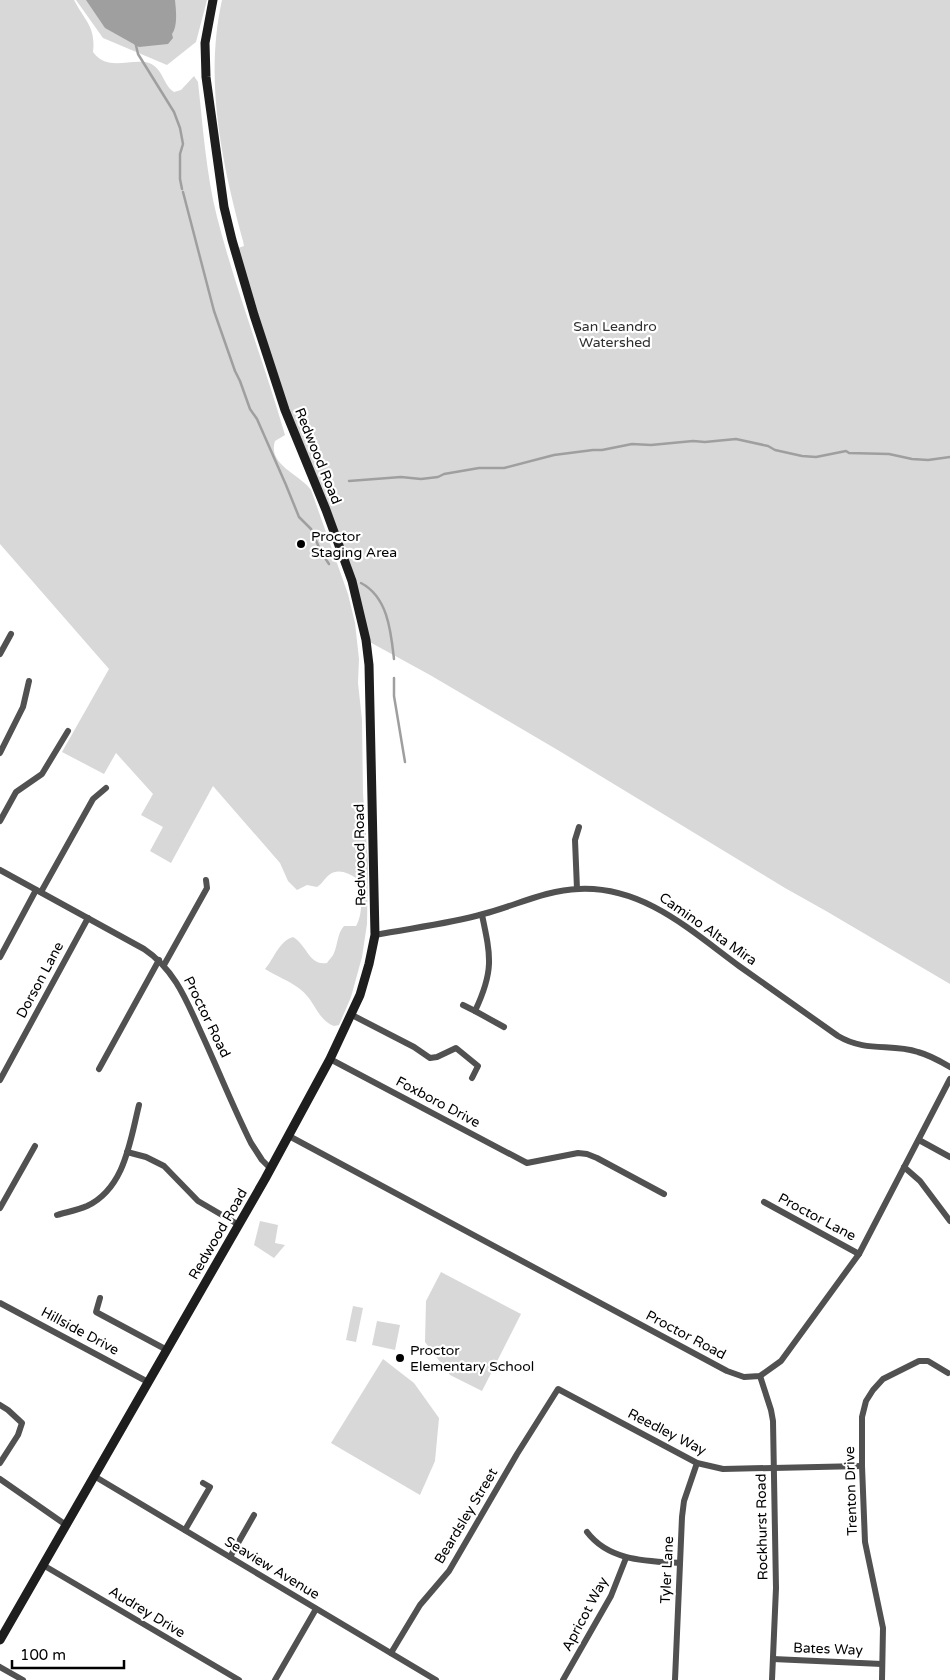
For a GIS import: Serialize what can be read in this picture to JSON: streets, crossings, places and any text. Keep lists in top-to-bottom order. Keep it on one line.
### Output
{"streets":{"main road":["Redwood Road"],"street":["Camino Alta Mira","Dorson Lane","Proctor Road","Foxboro Drive","Proctor Lane","Hillside Drive","Reedley Way","Trenton Drive","Beardsley Street","Rockhurst Road","Seaview Avenue","Tyler Lane","Audrey Drive","Apricot Way","Bates Way"]},"crossings":[["Redwood Road","Camino Alta Mira"],["Redwood Road","Proctor Road"],["Redwood Road","Foxboro Drive"],["Redwood Road","Hillside Drive"],["Redwood Road","Seaview Avenue"],["Redwood Road","Audrey Drive"],["Dorson Lane","Proctor Road"],["Proctor Road","Rockhurst Road"],["Reedley Way","Trenton Drive"],["Reedley Way","Beardsley Street"],["Reedley Way","Rockhurst Road"],["Reedley Way","Tyler Lane"],["Trenton Drive","Bates Way"],["Beardsley Street","Seaview Avenue"],["Rockhurst Road","Bates Way"]],"parks":["San Leandro Watershed"],"places":["Proctor Staging Area","Proctor Elementary School"],"scale_bar":"100 m"}
